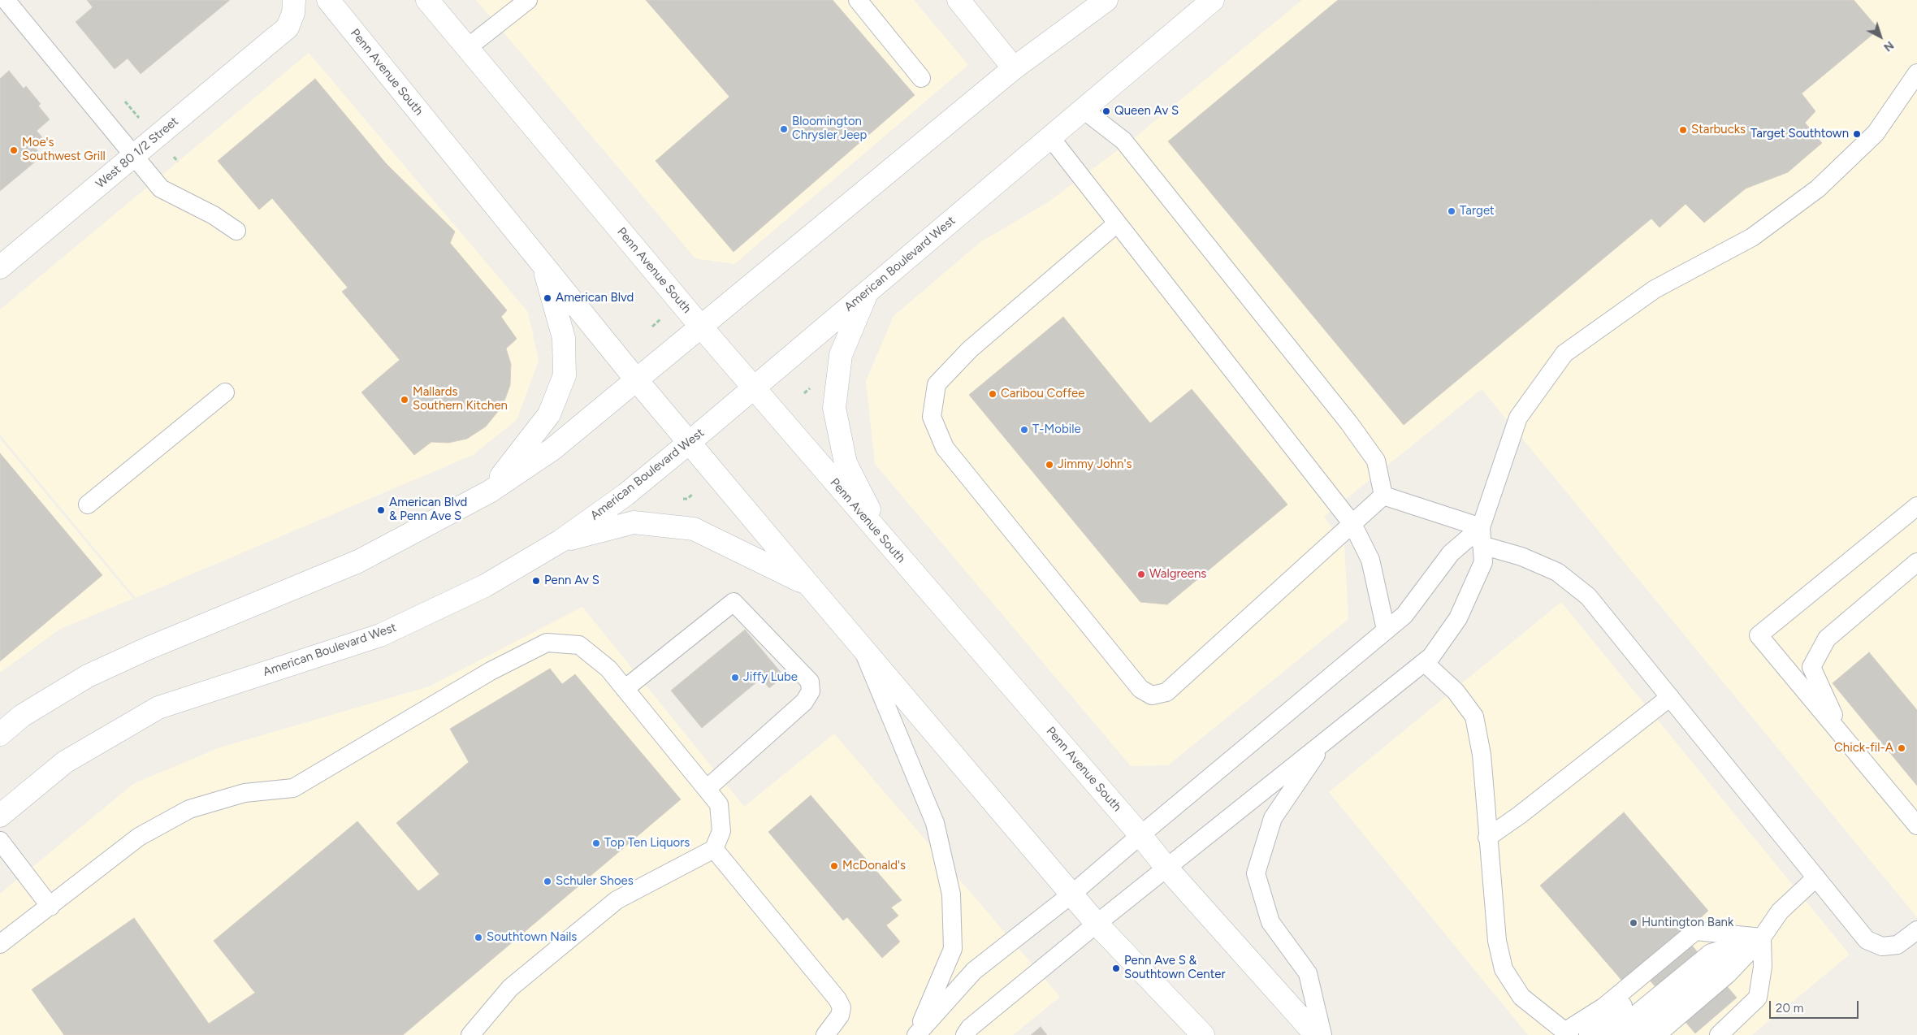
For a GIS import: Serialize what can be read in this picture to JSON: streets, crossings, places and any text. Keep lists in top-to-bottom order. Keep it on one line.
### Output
{"streets":{"main road":["Penn Avenue South","West 80 1/2 Street","American Boulevard West"]},"crossings":[["Penn Avenue South","American Boulevard West"]],"places":["Queen Av S","Bloomington Chrysler Jeep","Starbucks","Target Southtown","Moe's Southwest Grill","Target","American Blvd","Caribou Coffee","Mallards Southern Kitchen","T-Mobile","Jimmy John's","American Blvd & Penn Ave S","Walgreens","Penn Av S","Jiffy Lube","Chick-fil-A","Top Ten Liquors","McDonald's","Schuler Shoes","Huntington Bank","Southtown Nails","Penn Ave S & Southtown Center"],"scale_bar":"20 m","north":"bottom right"}
